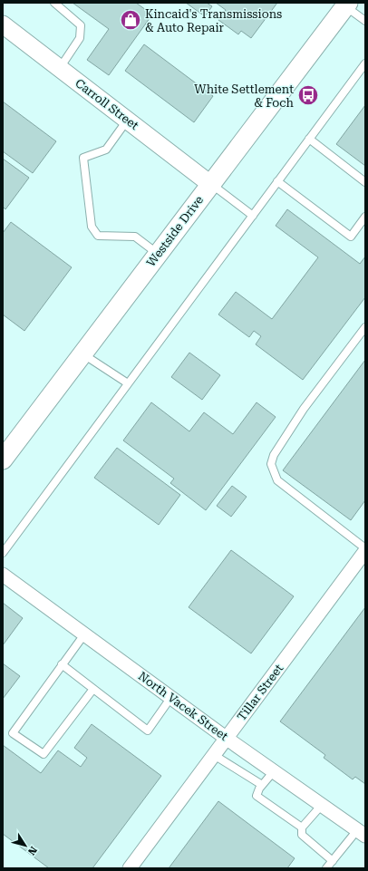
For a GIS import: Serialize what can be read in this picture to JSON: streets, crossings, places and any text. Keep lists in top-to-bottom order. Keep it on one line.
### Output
{"streets":{"main road":["Westside Drive"],"street":["Carroll Street","Tillar Street","North Vacek Street"]},"crossings":[["Carroll Street","Westside Drive"],["Tillar Street","North Vacek Street"]],"places":{"shop":["Kincaid's Transmissions & Auto Repair"],"bus stop":["White Settlement & Foch"]},"north":"bottom right"}
